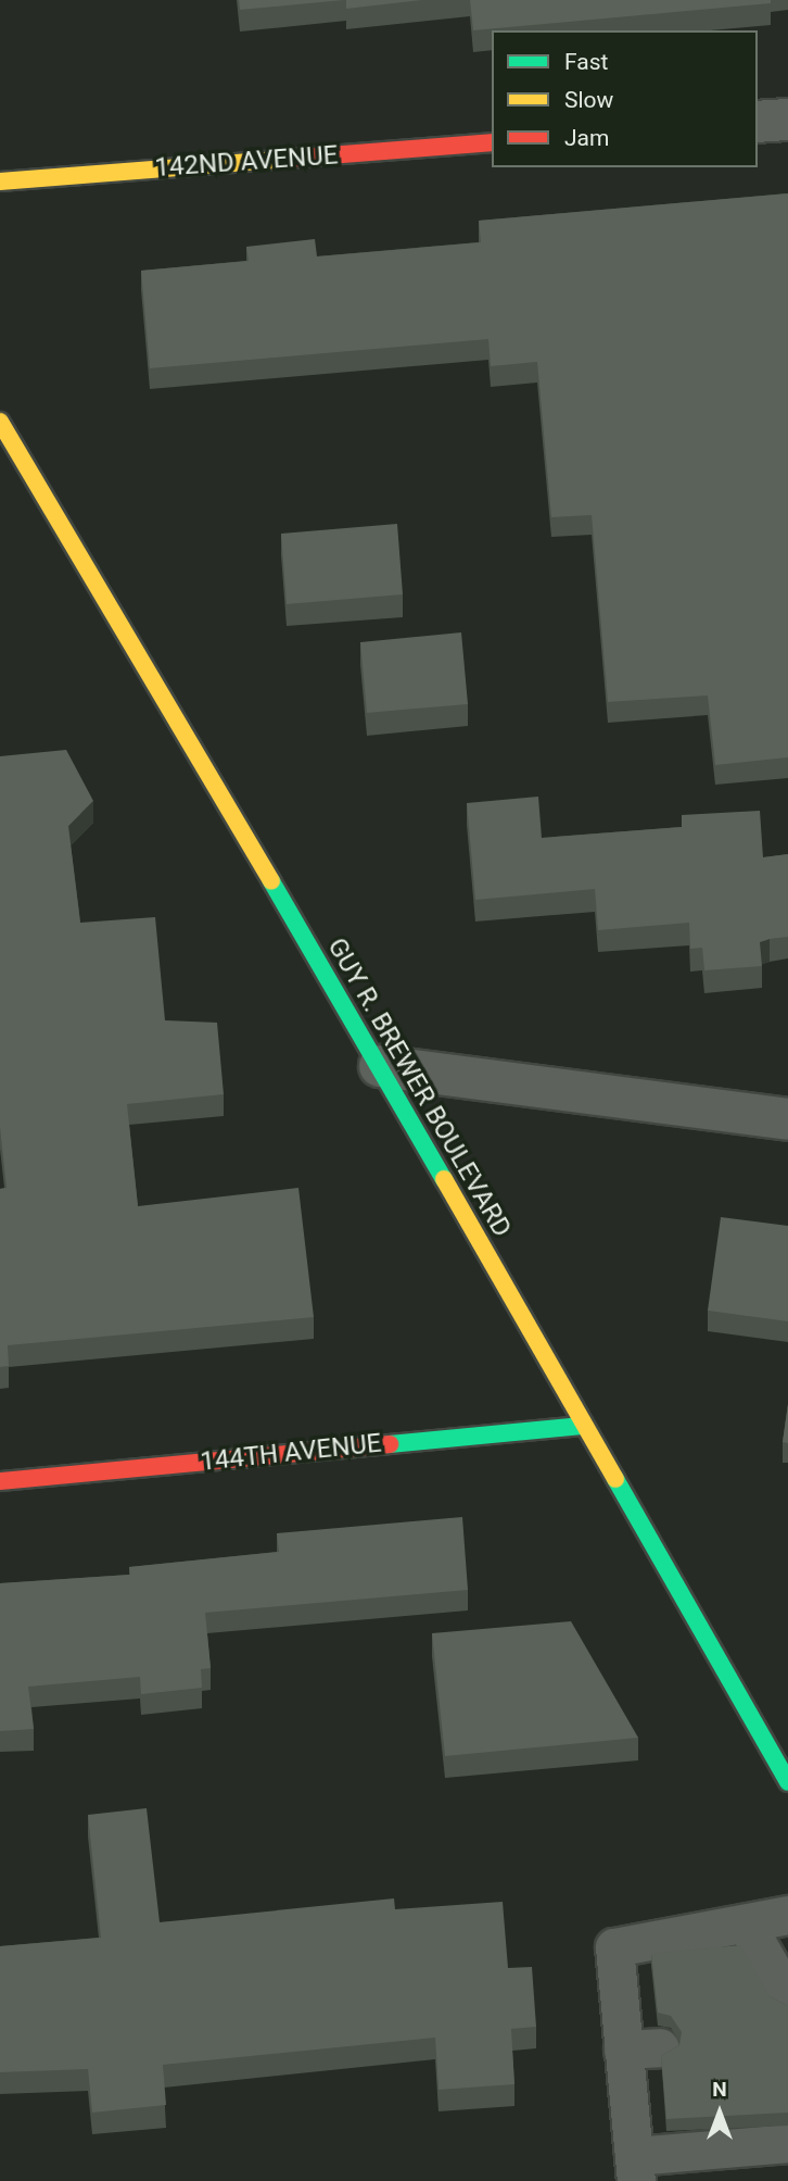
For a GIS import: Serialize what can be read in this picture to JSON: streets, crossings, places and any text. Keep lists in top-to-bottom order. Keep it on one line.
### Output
{"streets":{"main road":["142ND AVENUE","GUY R. BREWER BOULEVARD","144TH AVENUE"]},"crossings":[["GUY R. BREWER BOULEVARD","144TH AVENUE"]],"legend":["Fast","Slow","Jam"],"north":"top"}
